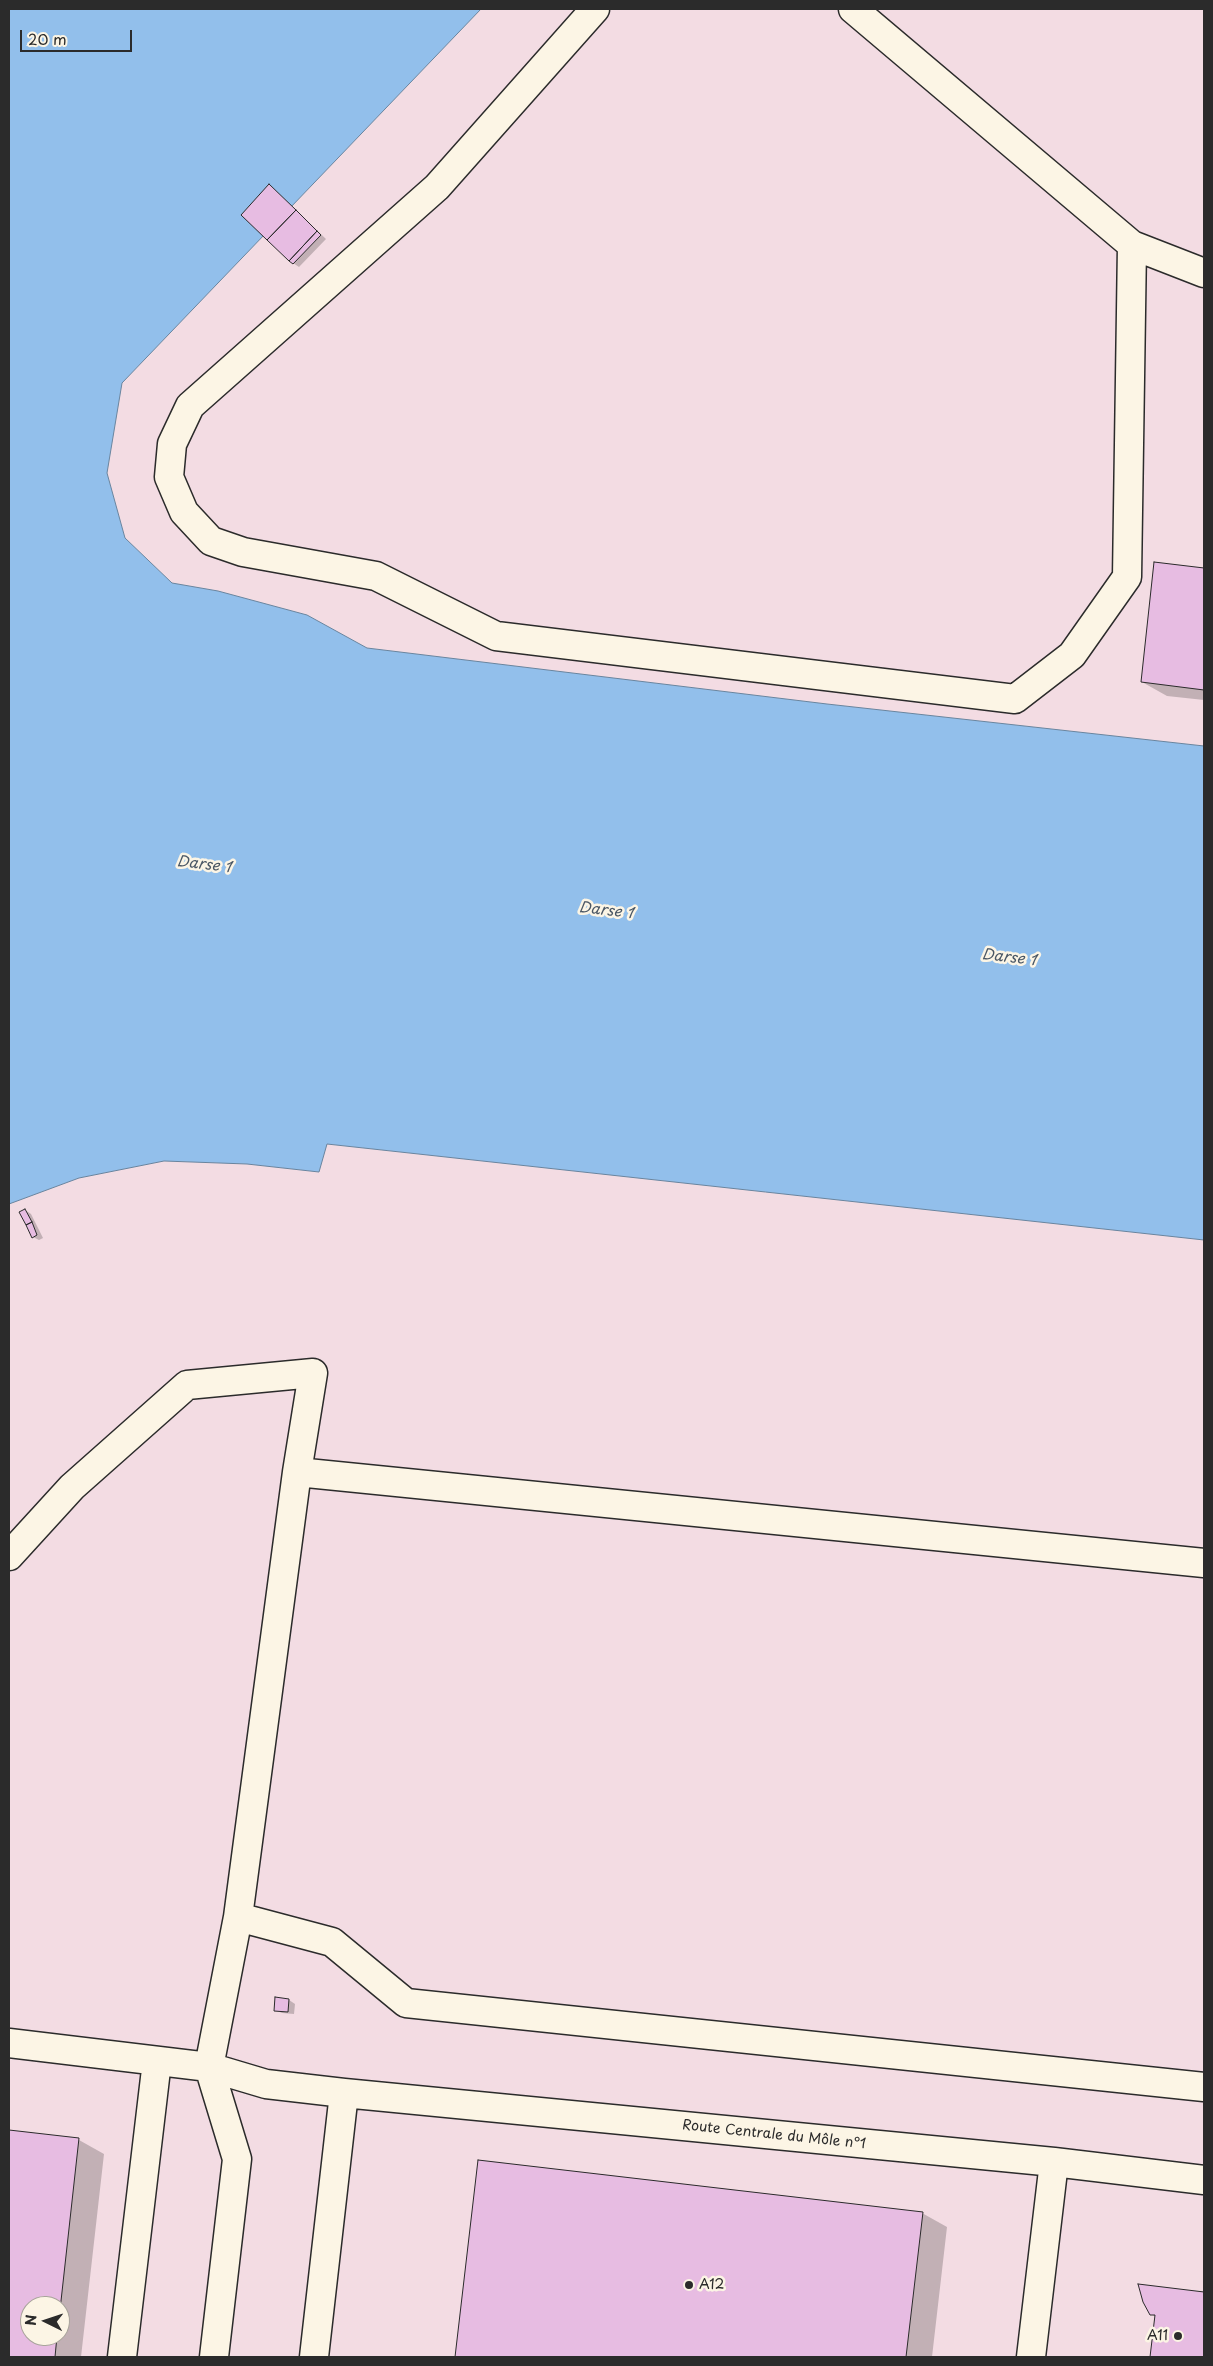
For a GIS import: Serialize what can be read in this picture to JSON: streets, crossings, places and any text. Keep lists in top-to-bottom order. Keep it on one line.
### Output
{"streets":{"street":["Route Centrale du Môle n°1"]},"water":["Darse 1"],"places":["A12","A11"],"scale_bar":"20 m","north":"left"}
